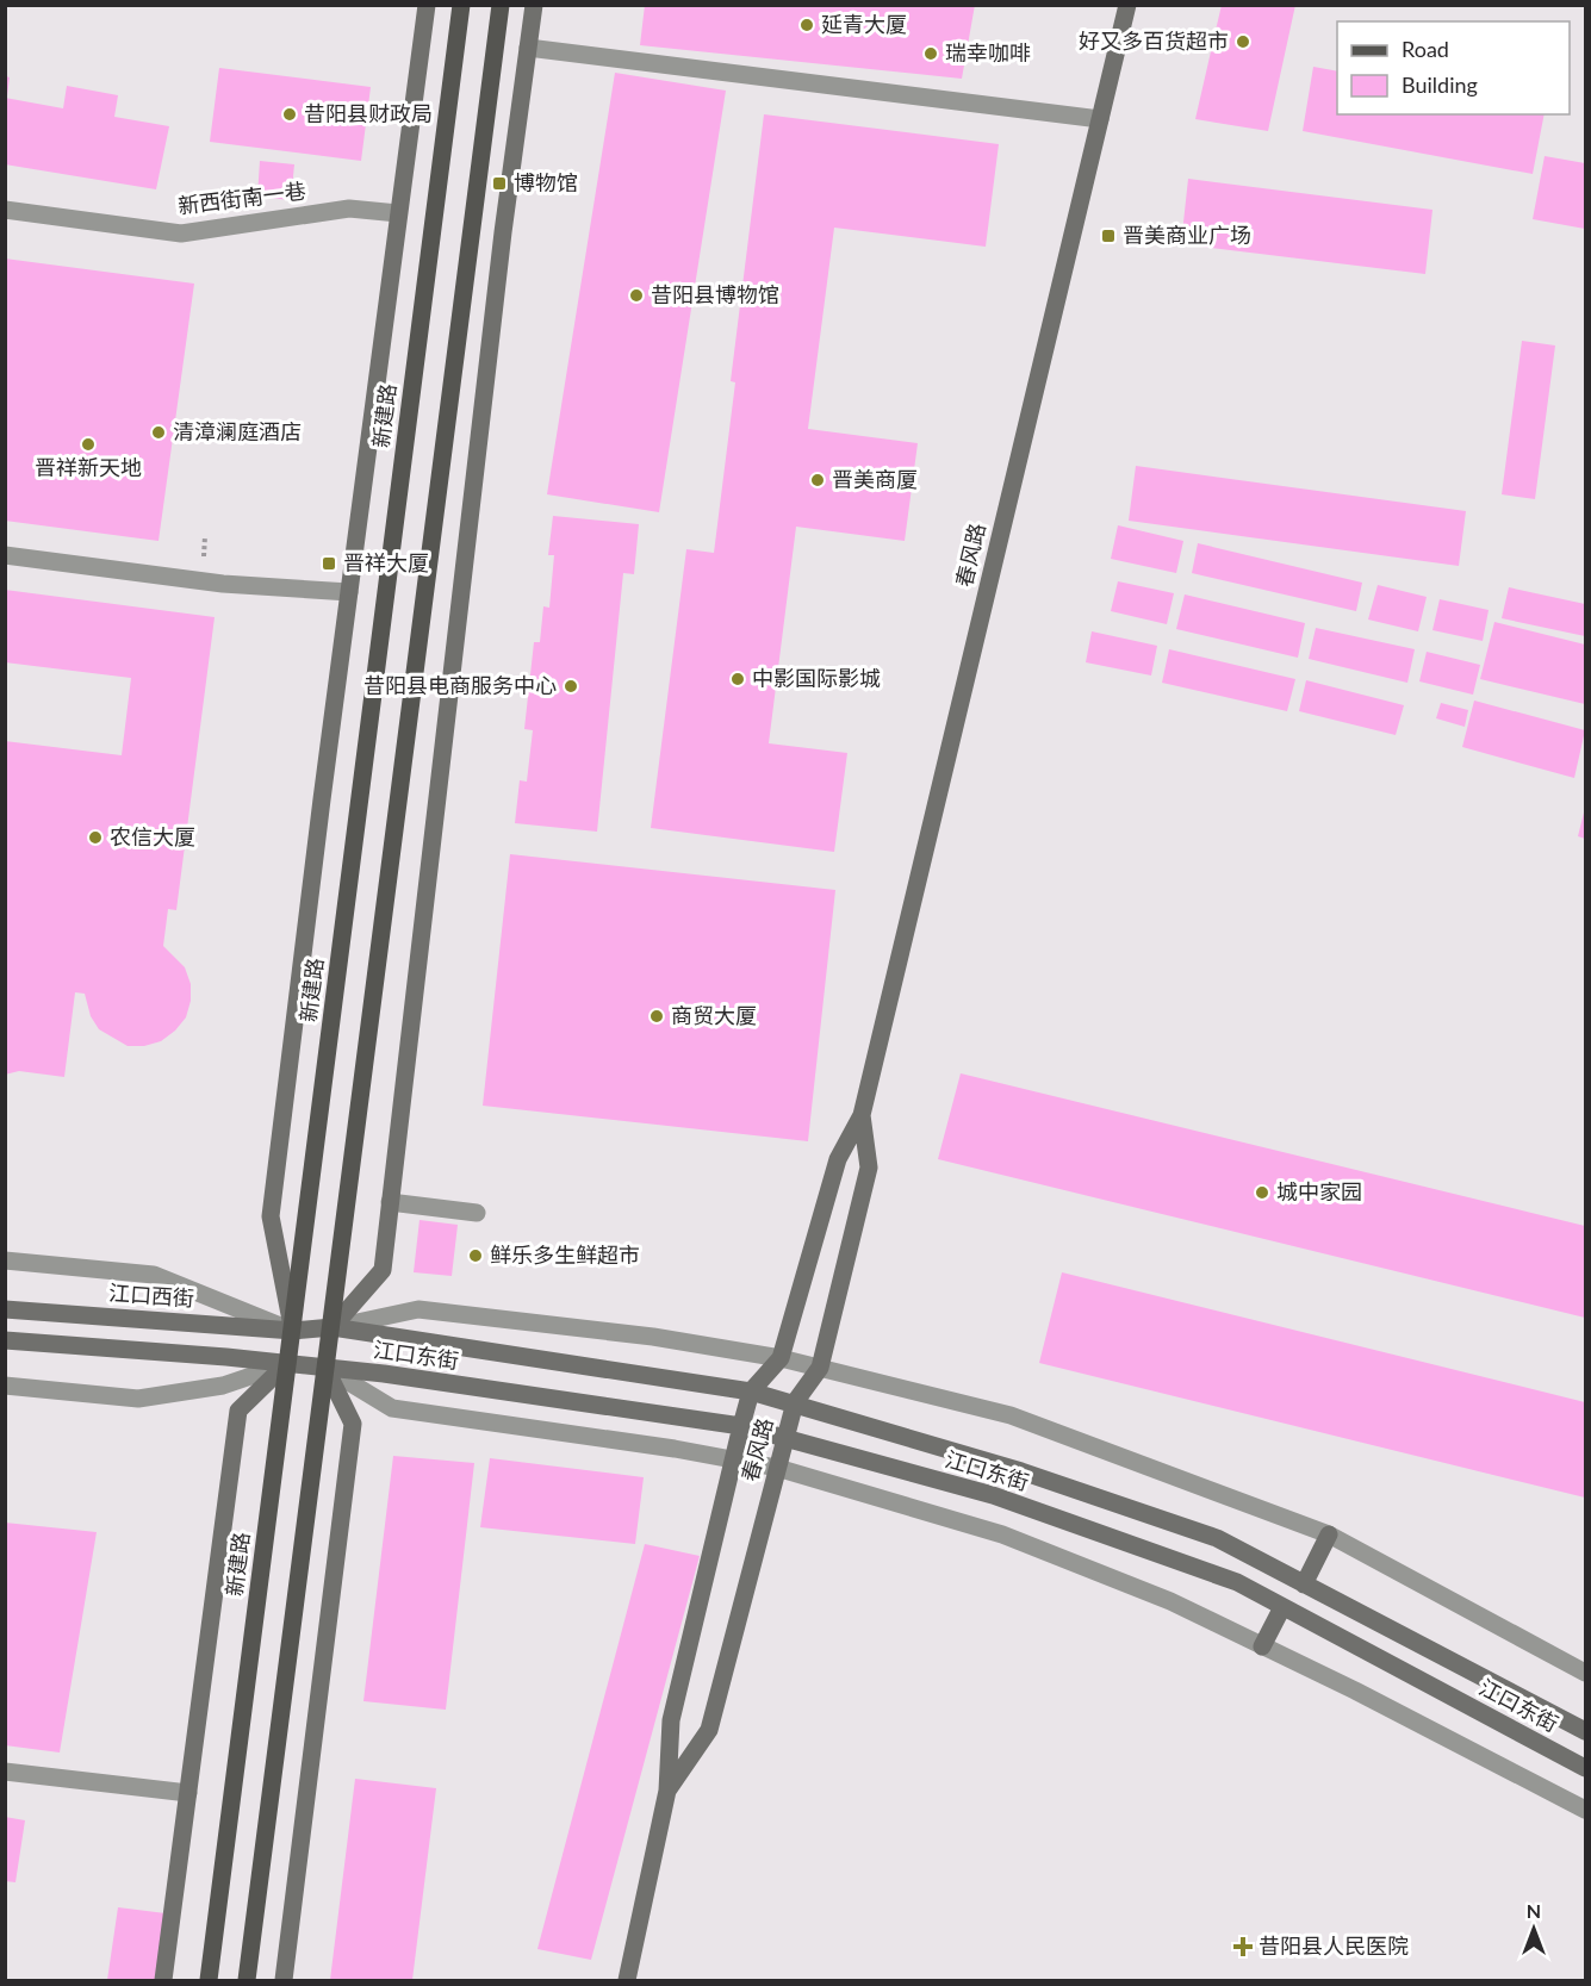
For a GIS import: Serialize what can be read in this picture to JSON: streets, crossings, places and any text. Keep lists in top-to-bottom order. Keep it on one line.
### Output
{"streets":{"main road":["新建路","春风路","江口西街","江口东街"],"street":["新西街南一巷"]},"crossings":[["新建路","江口西街"],["新建路","江口东街"],["春风路","江口东街"],["江口西街","江口东街"]],"places":{"other":["延青大厦","好又多百货超市","瑞幸咖啡","昔阳县财政局","昔阳县博物馆","清漳澜庭酒店","晋祥新天地","晋美商厦","中影国际影城","昔阳县电商服务中心","农信大厦","商贸大厦","城中家园","鲜乐多生鲜超市"],"transit":["博物馆","晋美商业广场","晋祥大厦"],"health":["昔阳县人民医院"]},"legend":["Road","Building"],"north":"top"}
